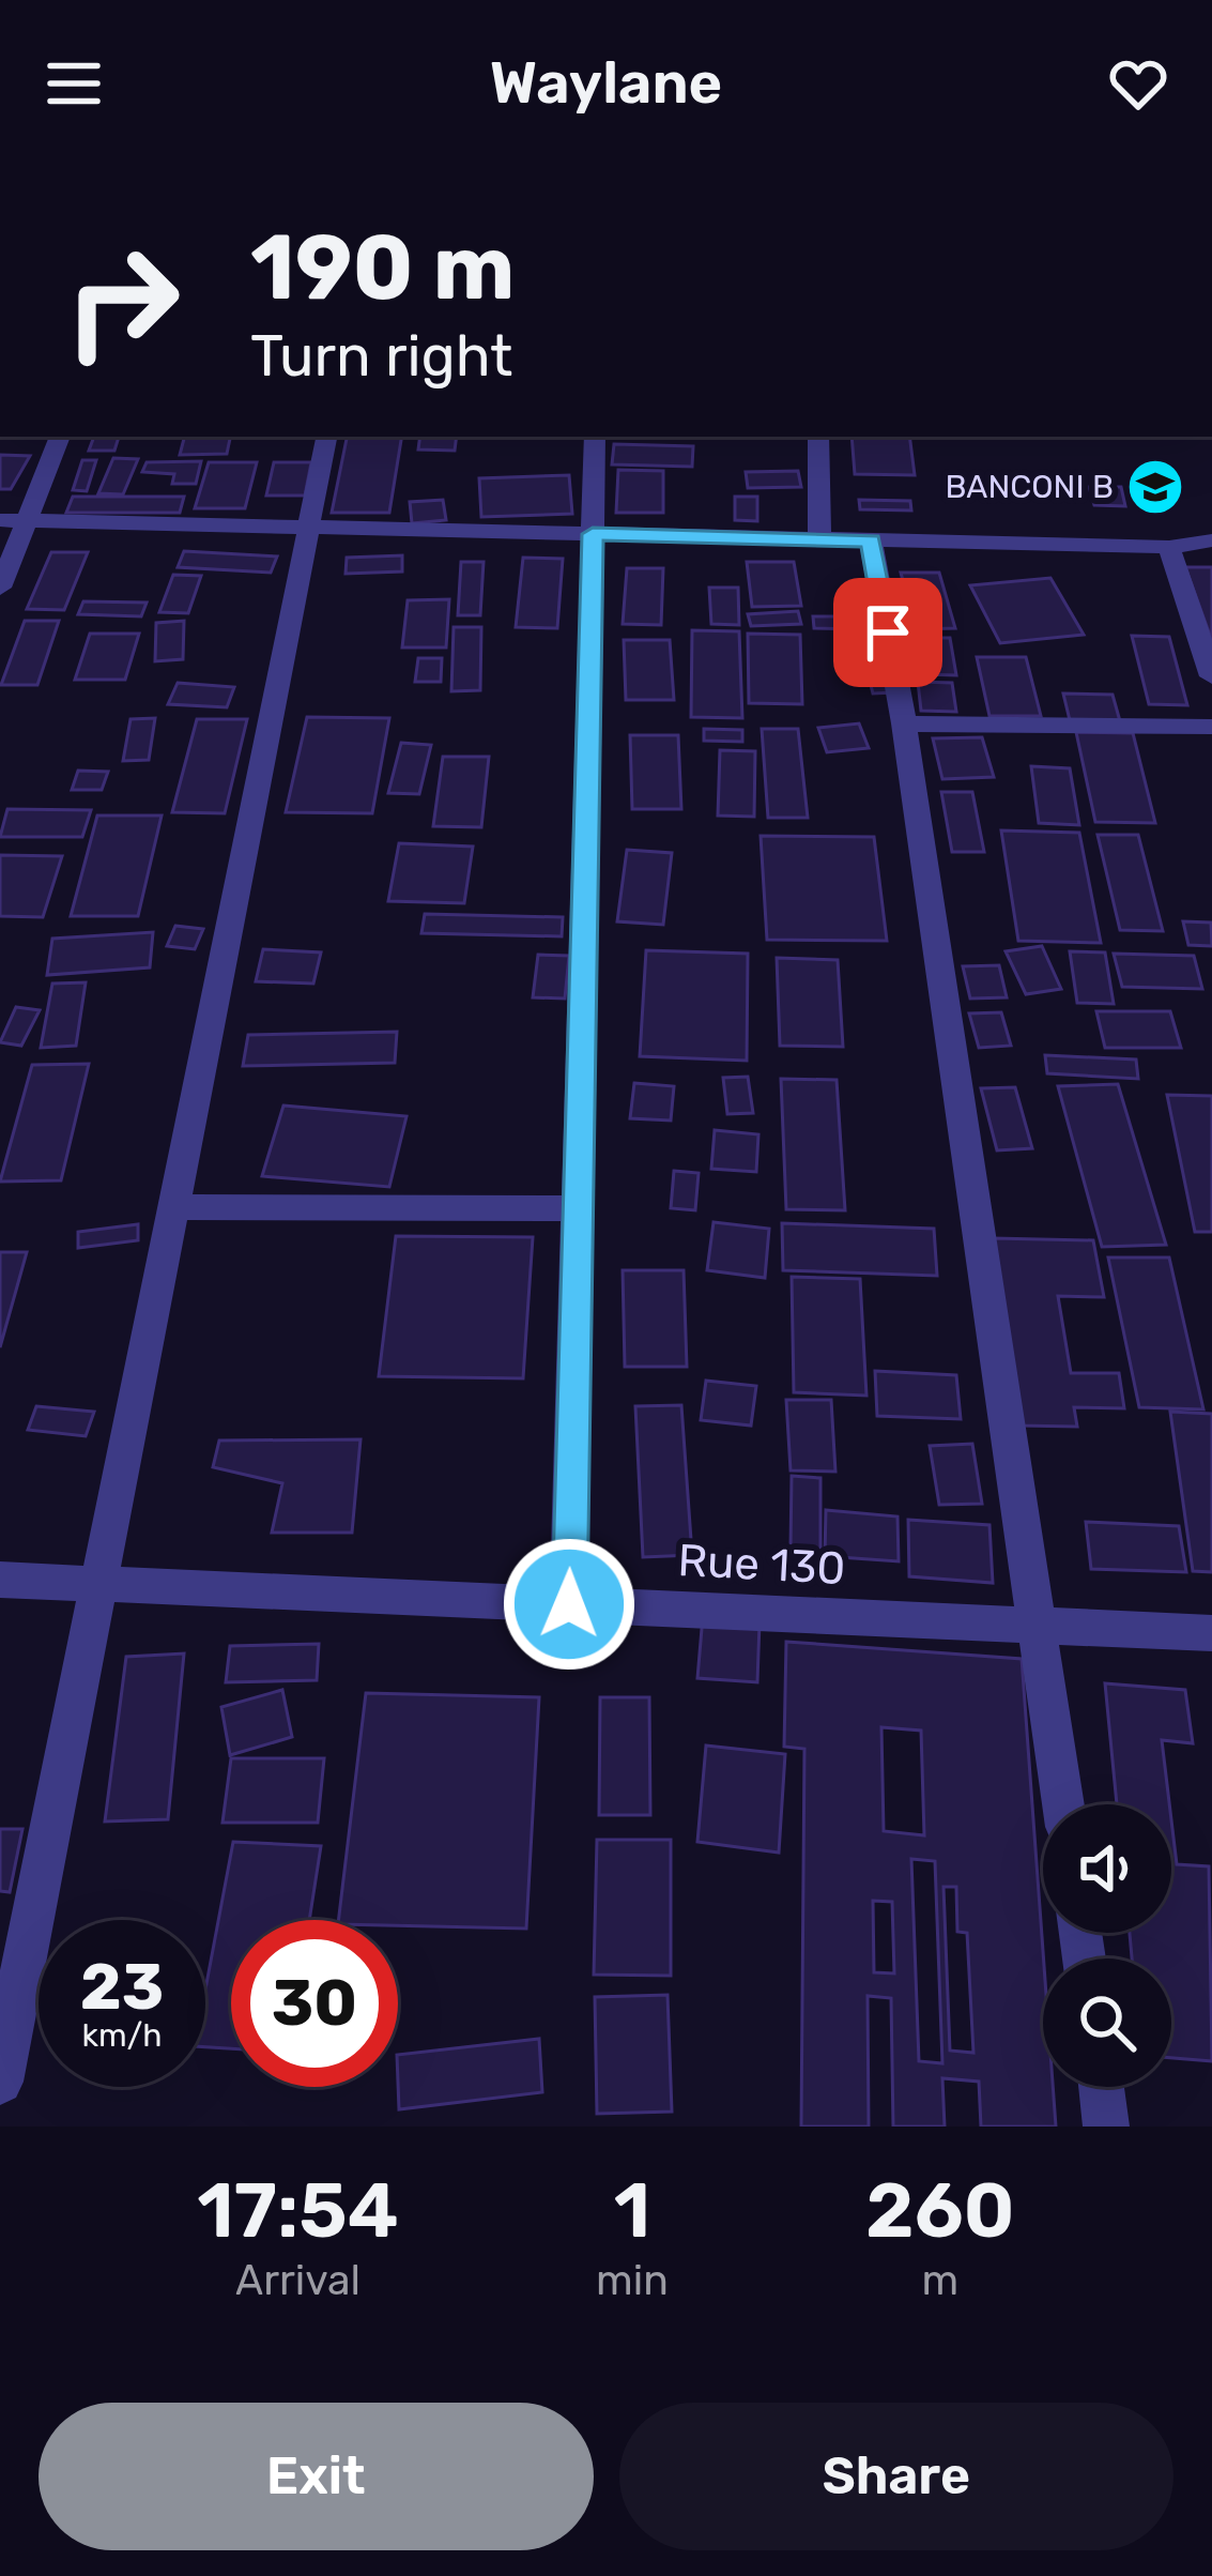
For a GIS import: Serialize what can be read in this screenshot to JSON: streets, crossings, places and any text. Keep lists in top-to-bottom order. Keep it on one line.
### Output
{"streets":{"street":["Rue 130"]},"places":{"school or university":["BANCONI B"]},"page":{"header":"Waylane","turn":["190 m","Turn right"],"speed":"23 km/h","limit":"30","eta":["17:54","Arrival","1","min","260","m"],"buttons":["Exit","Share"]}}
